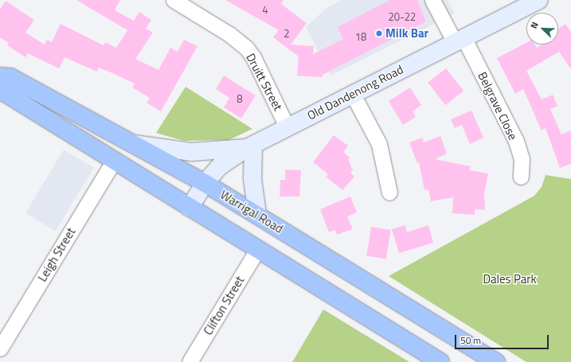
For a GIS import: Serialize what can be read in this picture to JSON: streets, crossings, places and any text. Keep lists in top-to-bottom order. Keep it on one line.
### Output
{"streets":{"highway":["Warrigal Road"],"main road":["Old Dandenong Road"],"street":["Druitt Street","Belgrave Close","Leigh Street","Clifton Street"]},"crossings":[["Druitt Street","Old Dandenong Road"],["Old Dandenong Road","Belgrave Close"],["Old Dandenong Road","Warrigal Road"]],"parks":["Dales Park"],"places":["Milk Bar"],"house_numbers":["4","20-22","2","18","8"],"scale_bar":"50 m","north":"top left"}
